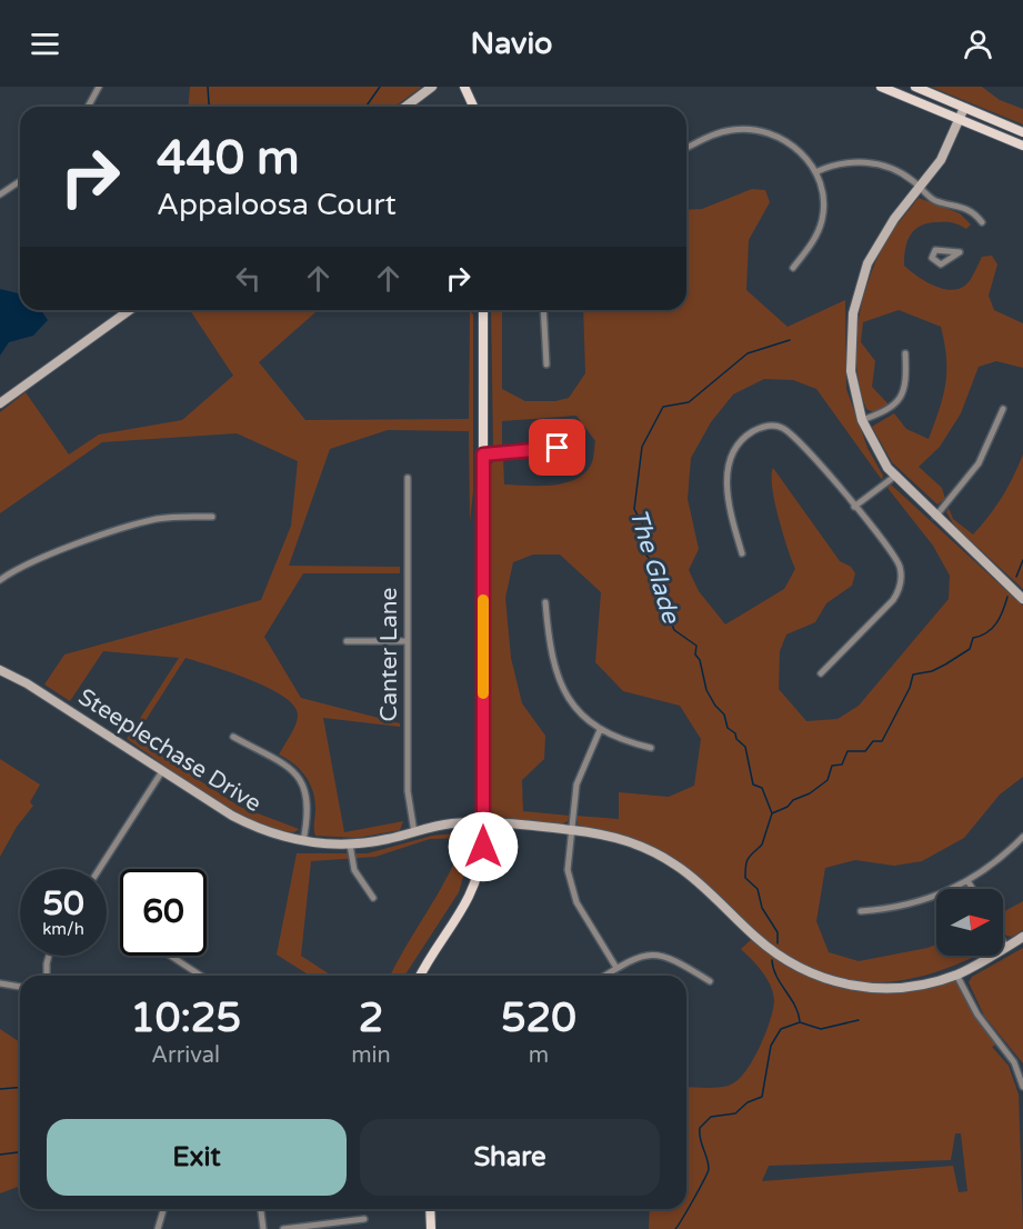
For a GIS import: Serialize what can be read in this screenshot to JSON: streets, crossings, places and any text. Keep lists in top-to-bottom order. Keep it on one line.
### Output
{"streets":{"street":["Canter Lane","Steeplechase Drive"]},"crossings":[["Canter Lane","Steeplechase Drive"]],"water":["The Glade"],"north":"right","page":{"header":"Navio","turn":["440 m","Appaloosa Court"],"speed":"50 km/h","limit":"60","eta":["10:25","Arrival","2","min","520","m"],"buttons":["Exit","Share"]}}
